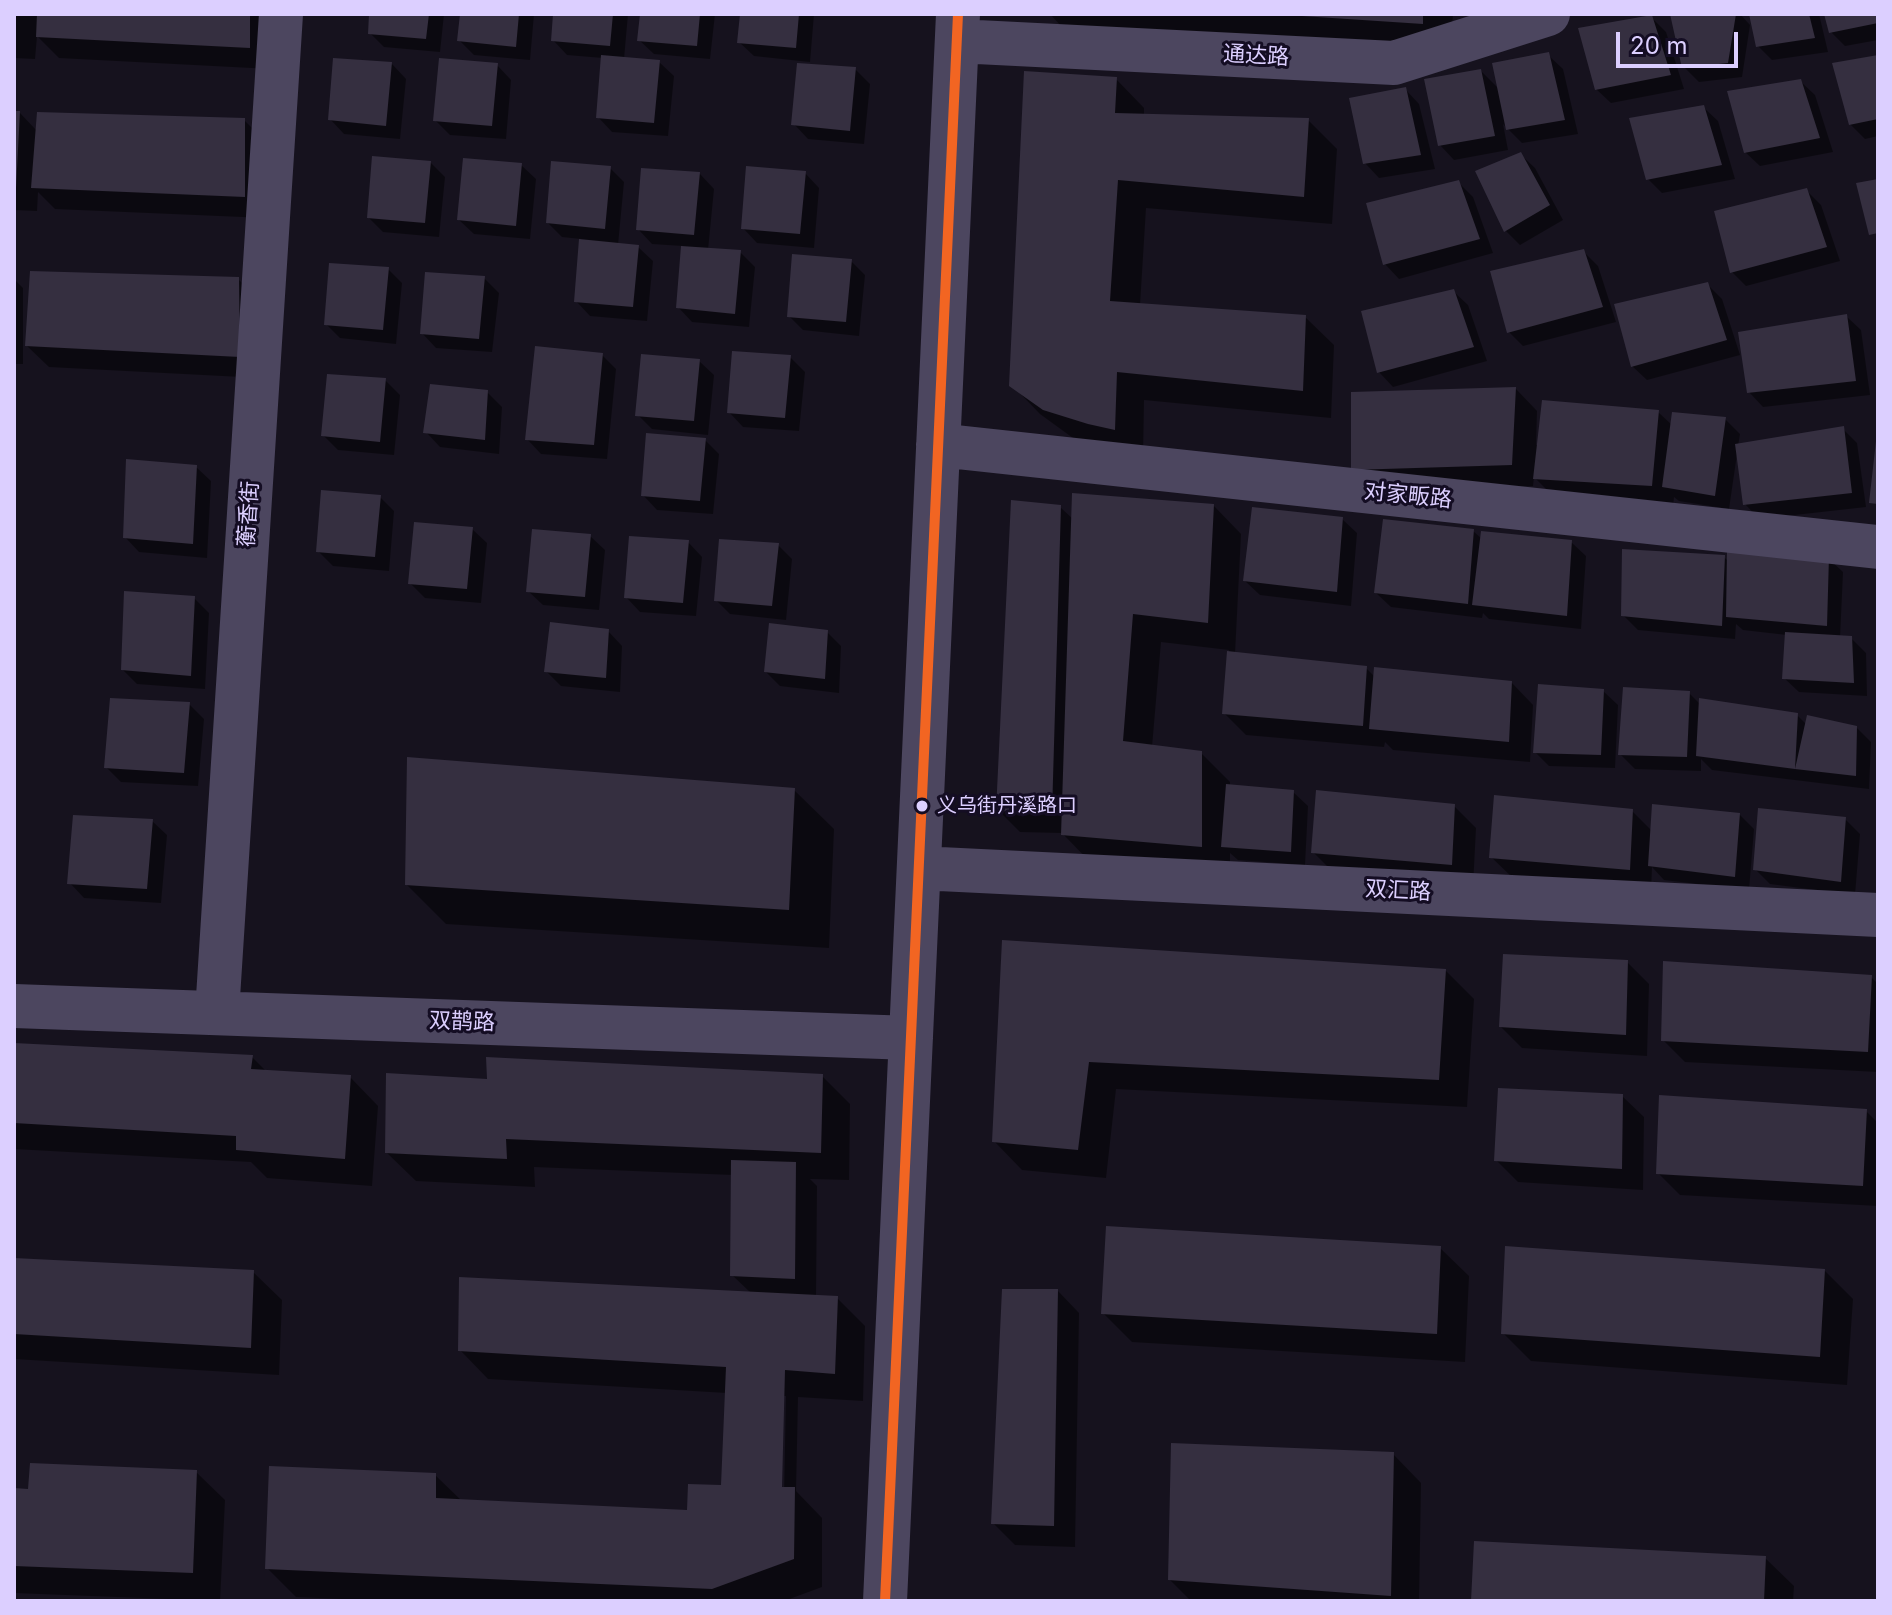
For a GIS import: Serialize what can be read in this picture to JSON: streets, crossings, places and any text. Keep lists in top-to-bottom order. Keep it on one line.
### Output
{"streets":{"street":["通达路","对家畈路","蘅香街","双汇路","双鹊路"]},"crossings":[["蘅香街","双鹊路"]],"places":["义乌街丹溪路口"],"scale_bar":"20 m"}
